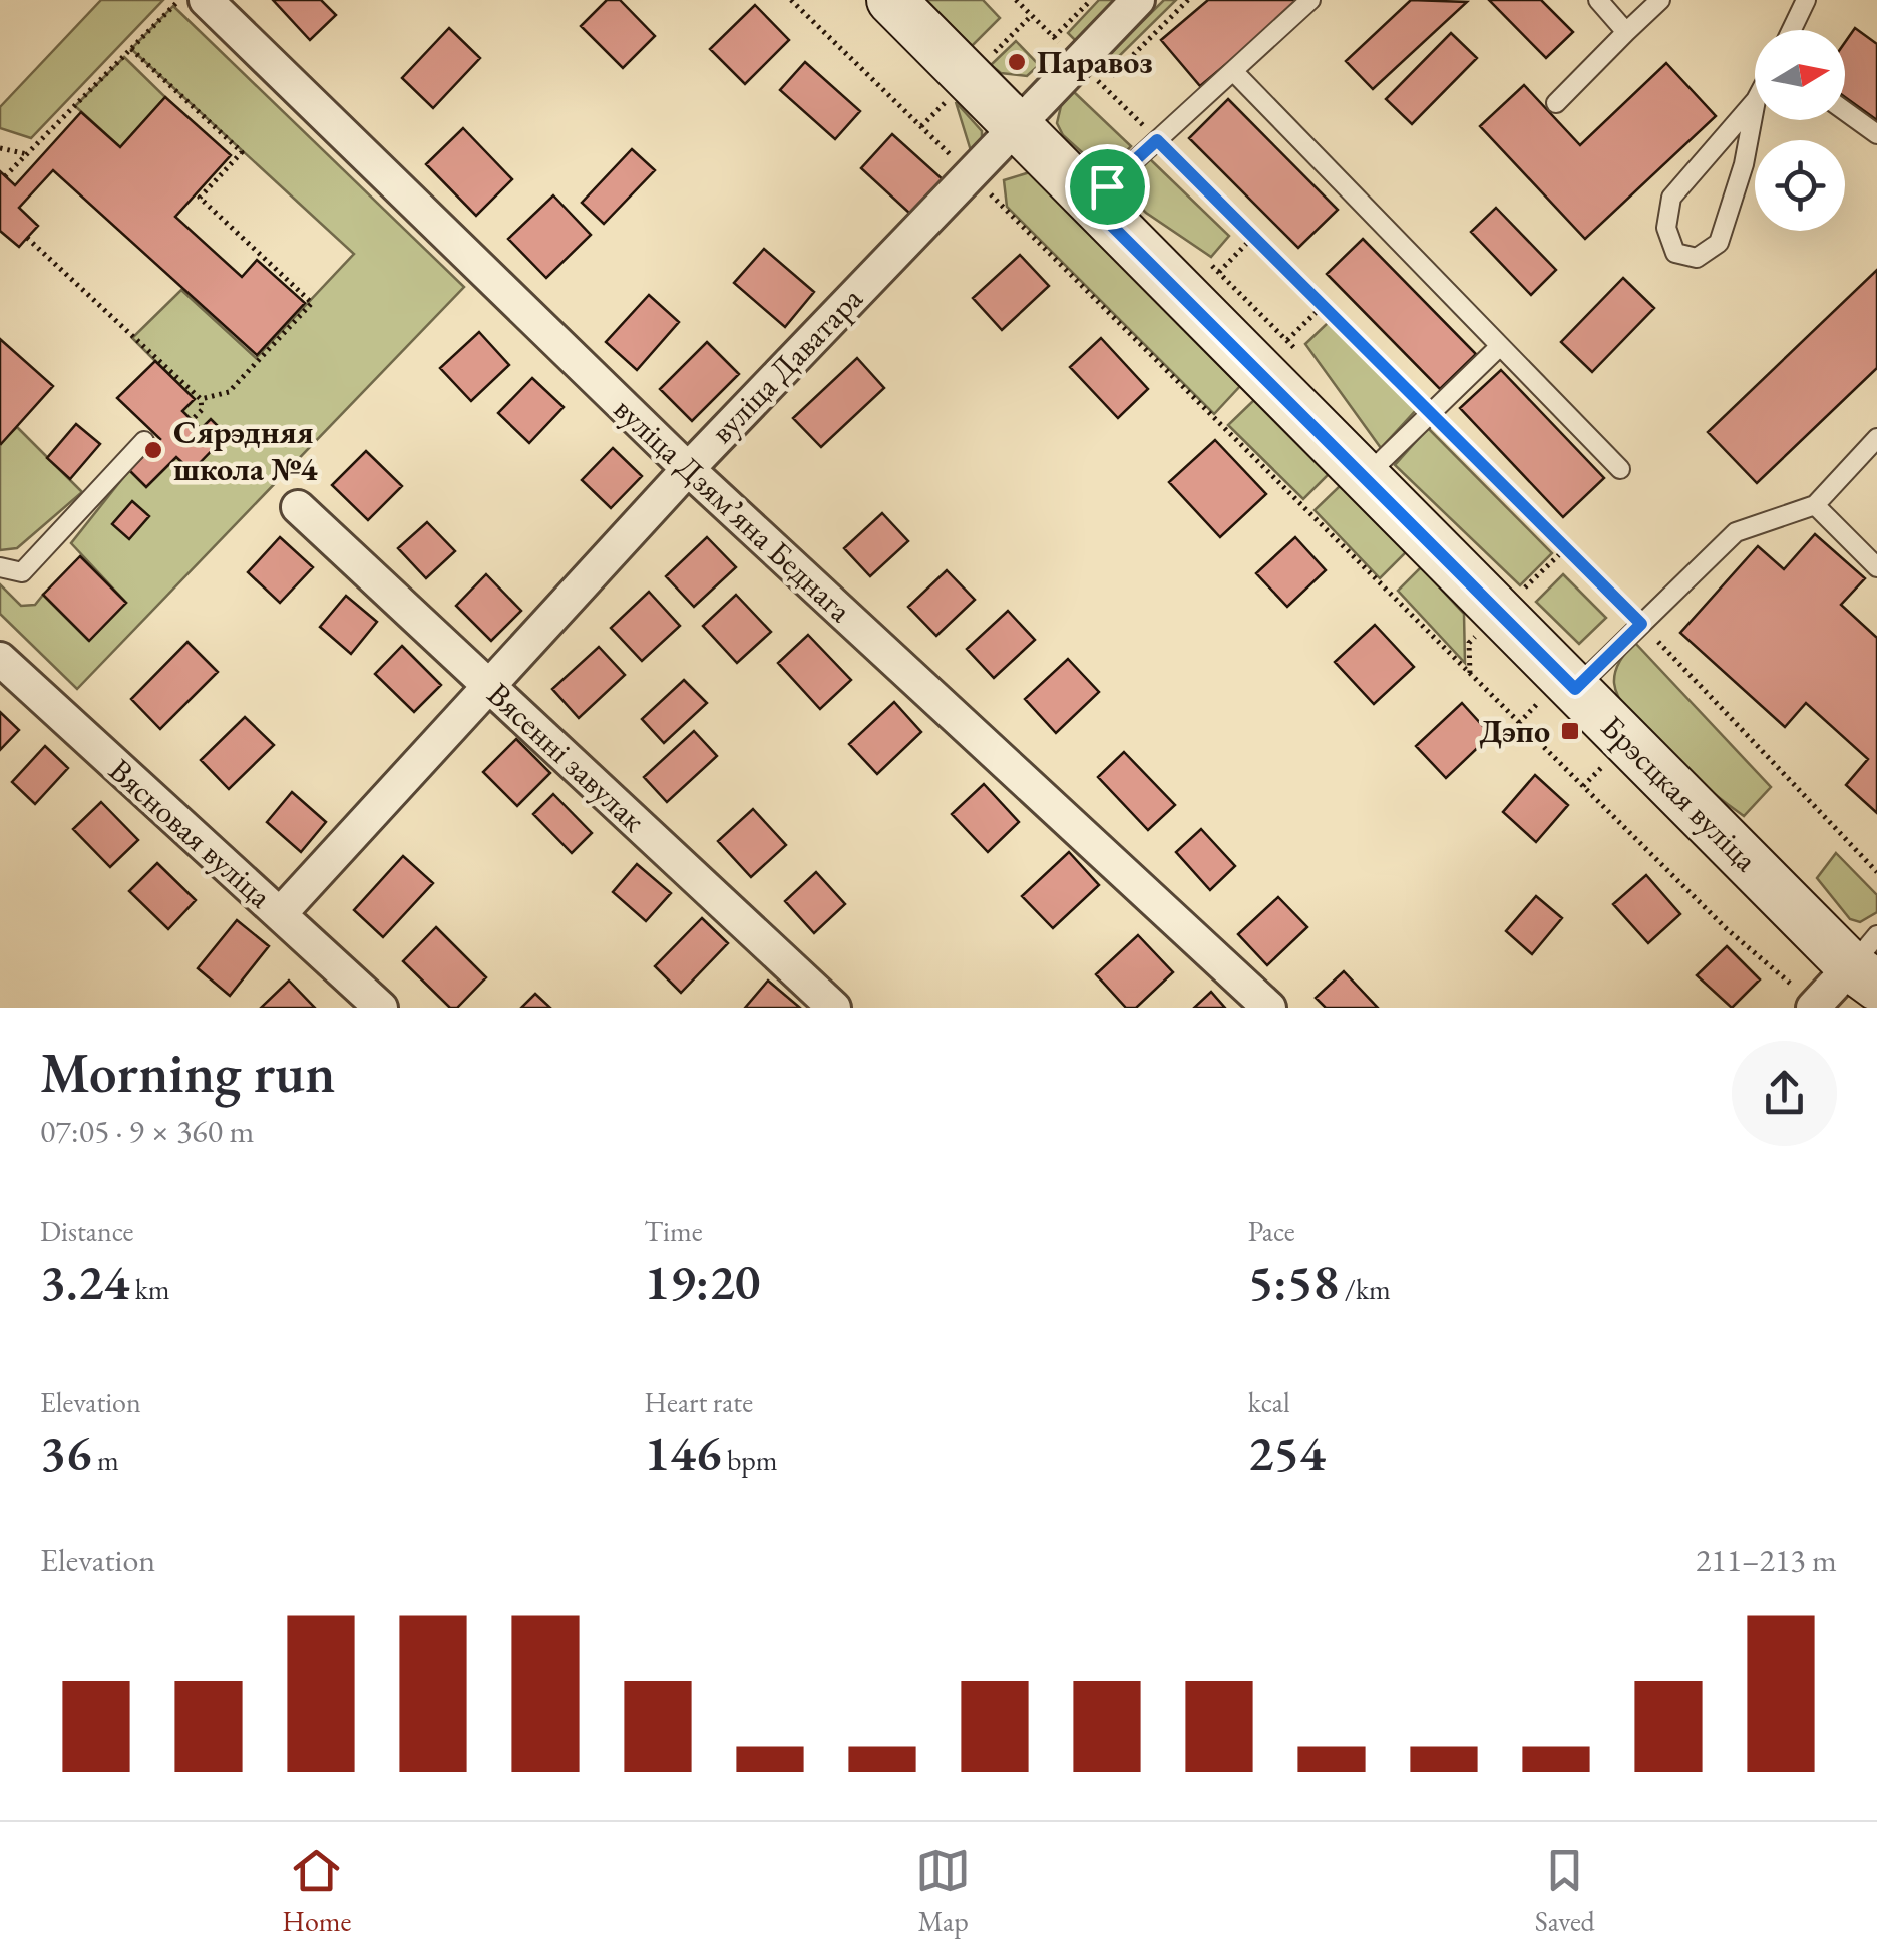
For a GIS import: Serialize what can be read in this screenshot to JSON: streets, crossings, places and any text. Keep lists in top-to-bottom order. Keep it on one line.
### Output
{"streets":{"main road":["Брэсцкая вуліца"],"street":["вуліца Даватара","вуліца Дзямʼяна Беднага","Вясенні завулак","Вясновая вуліца"]},"crossings":[["вуліца Даватара","вуліца Дзямʼяна Беднага"],["вуліца Даватара","Вясенні завулак"],["вуліца Даватара","Брэсцкая вуліца"],["вуліца Даватара","Вясновая вуліца"]],"places":{"other":["Паравоз","Сярэдняя школа №4"],"transit":["Дэпо"]},"north":"right","page":{"heading":["Morning run","07:05 · 9 × 360 m"],"stats":[["Distance","3.24 km"],["Time","19:20"],["Pace","5:58 /km"],["Elevation","36 m"],["Heart rate","146 bpm"],["kcal","254"]],"chart":["Elevation","211–213 m"],"tabs":["Home","Map","Saved"]}}
